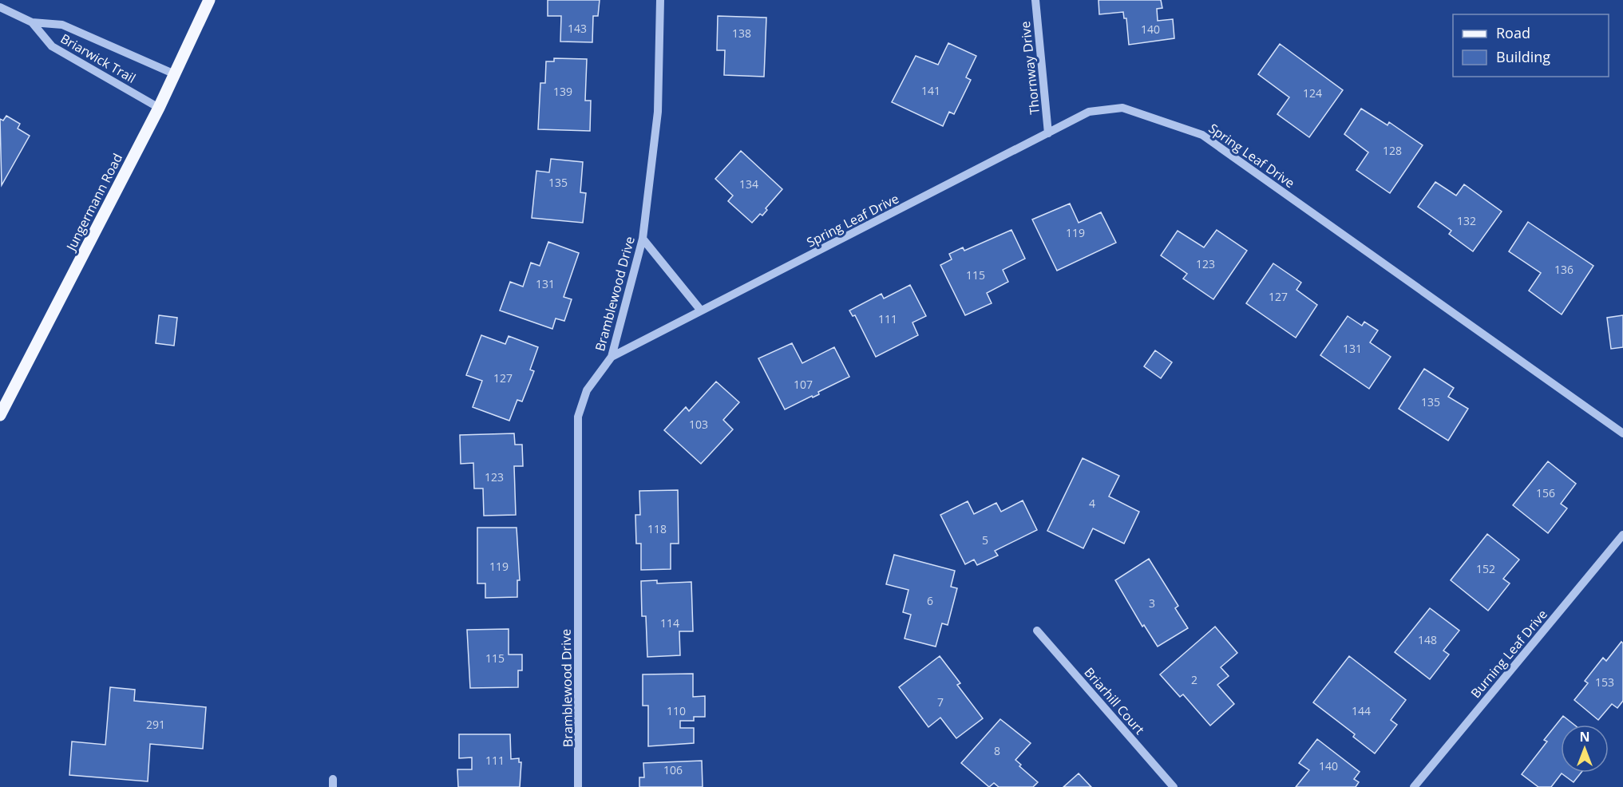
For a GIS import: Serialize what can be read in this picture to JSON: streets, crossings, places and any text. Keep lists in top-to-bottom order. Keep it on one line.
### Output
{"streets":{"main road":["Jungermann Road"],"street":["Briarwick Trail","Thornway Drive","Spring Leaf Drive","Bramblewood Drive","Burning Leaf Drive","Briarhill Court"]},"crossings":[["Briarwick Trail","Jungermann Road"],["Thornway Drive","Spring Leaf Drive"],["Spring Leaf Drive","Bramblewood Drive"]],"house_numbers":["143","140","138","141","139","124","128","135","134","132","119","123","136","115","131","127","111","131","127","107","135","103","123","156","4","118","5","119","152","6","3","114","148","115","2","153","7","110","144","291","8","111","140","106"],"legend":["Road","Building"],"north":"top"}
